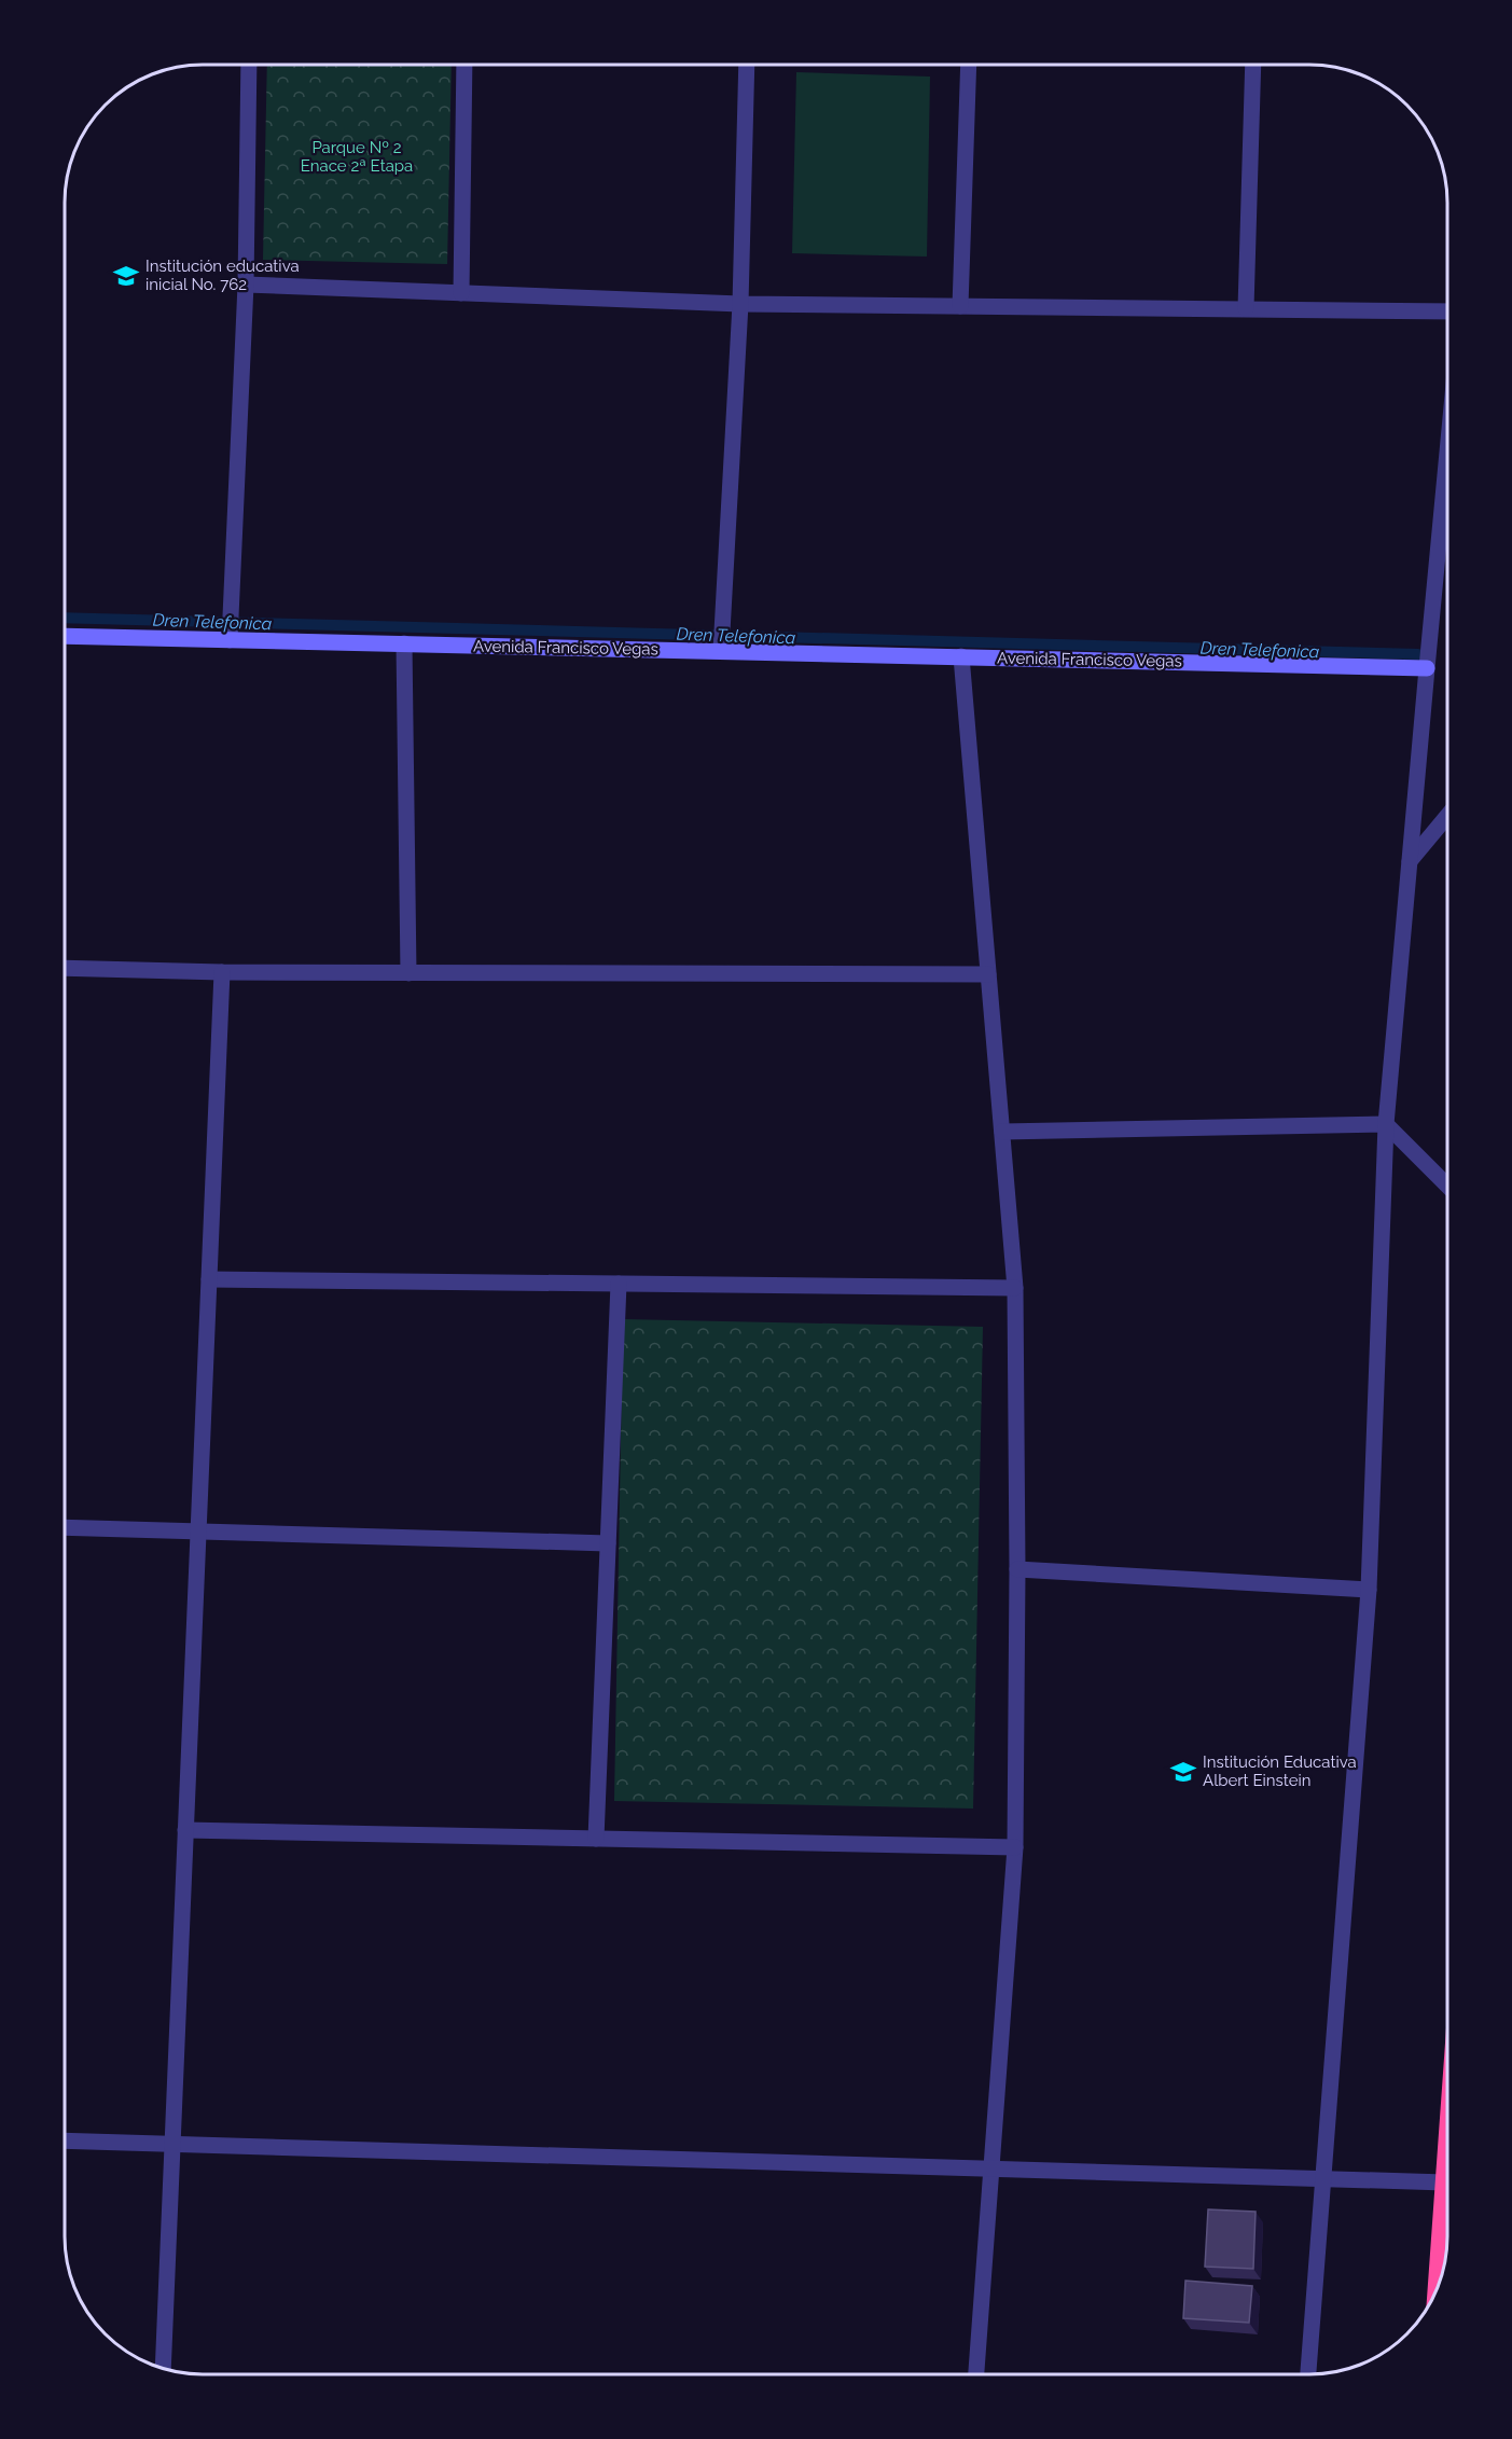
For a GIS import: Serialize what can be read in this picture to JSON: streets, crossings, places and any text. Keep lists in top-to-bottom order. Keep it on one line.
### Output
{"streets":{"street":["Avenida Francisco Vegas"]},"water":["Dren Telefonica"],"parks":["Parque Nº 2 Enace 2ª Etapa"],"places":{"school or university":["Institución educativa inicial No. 762","Institución Educativa Albert Einstein"]}}
